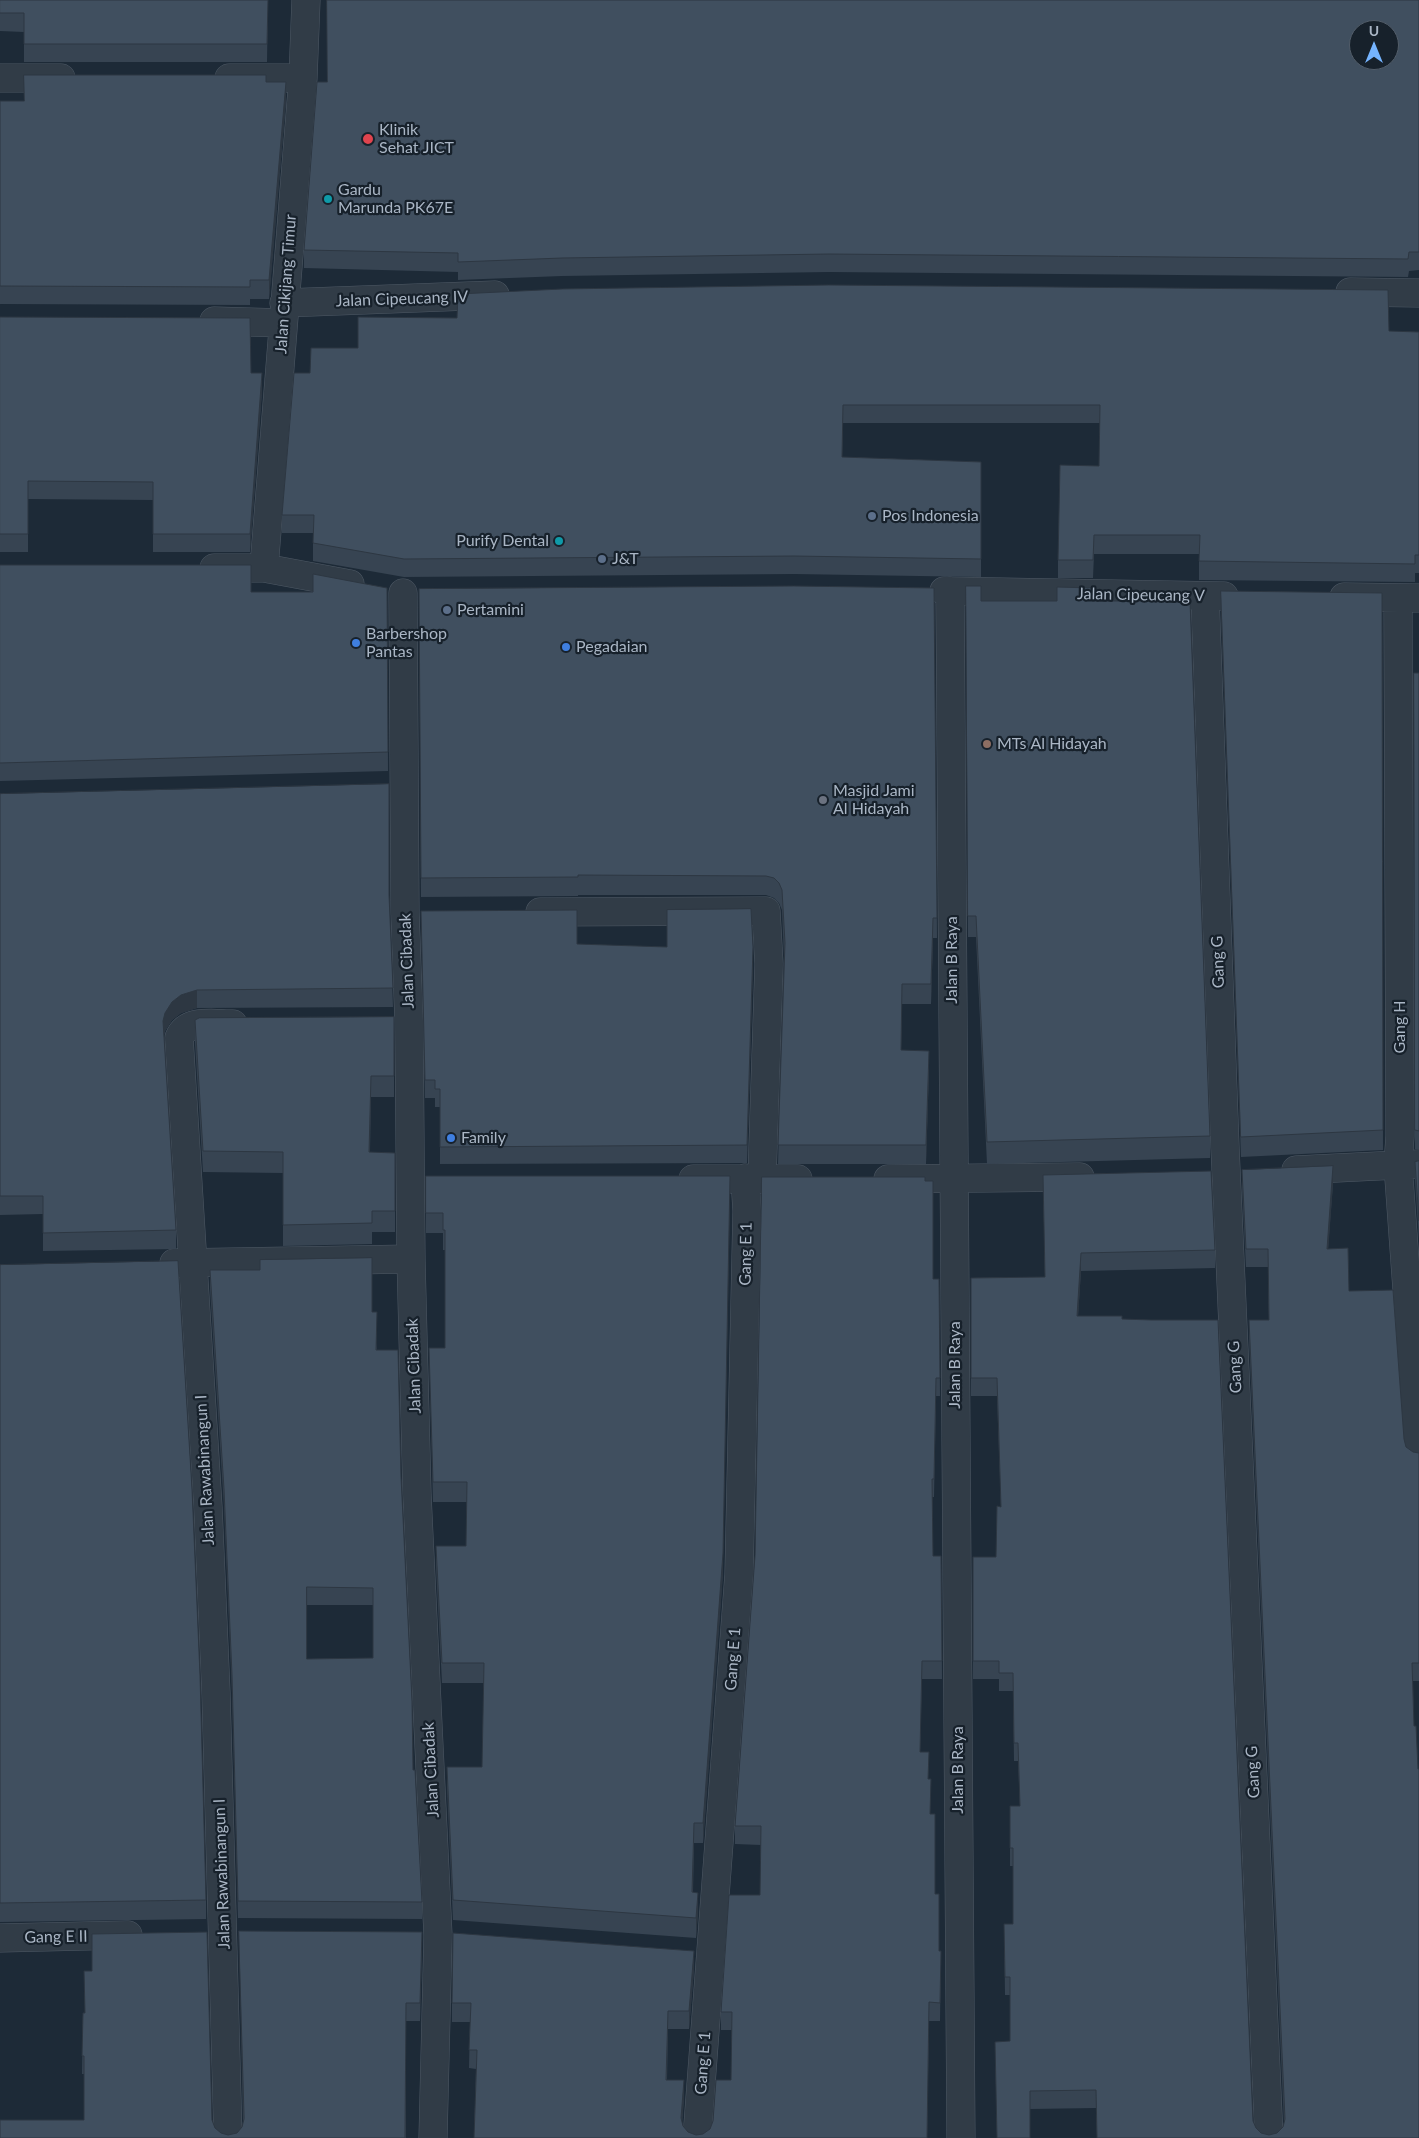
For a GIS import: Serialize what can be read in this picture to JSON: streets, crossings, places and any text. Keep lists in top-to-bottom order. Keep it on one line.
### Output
{"streets":{"street":["Jalan Cikijang Timur","Jalan Cipeucang IV","Jalan Cipeucang V","Jalan B Raya","Jalan Cibadak","Gang G","Gang H","Gang E 1","Jalan Rawabinangun I","Gang E II"]},"crossings":[["Jalan Cikijang Timur","Jalan Cipeucang IV"],["Jalan Cipeucang V","Jalan B Raya"],["Jalan Cipeucang V","Gang G"]],"places":["Klinik Sehat JICT","Gardu Marunda PK67E","Pos Indonesia","Purify Dental","J&T","Pertamini","Barbershop Pantas","Pegadaian","MTs Al Hidayah","Masjid Jami Al Hidayah","Family"],"north":"top"}
